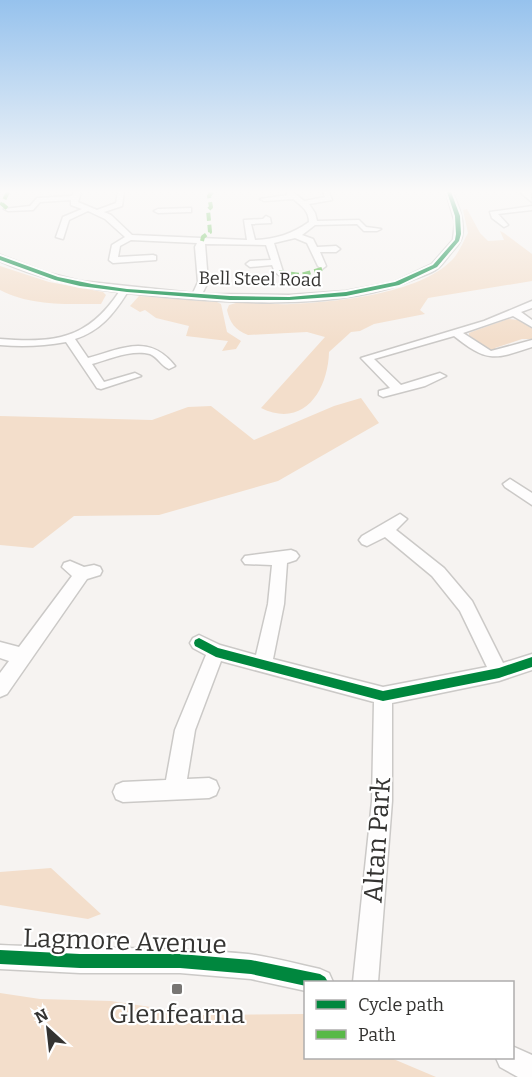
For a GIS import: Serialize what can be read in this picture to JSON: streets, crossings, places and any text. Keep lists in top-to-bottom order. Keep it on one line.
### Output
{"streets":{"street":["Bell Steel Road","Altan Park","Lagmore Avenue"]},"places":{"transit":["Glenfearna"]},"legend":["Cycle path","Path"],"north":"top left"}
